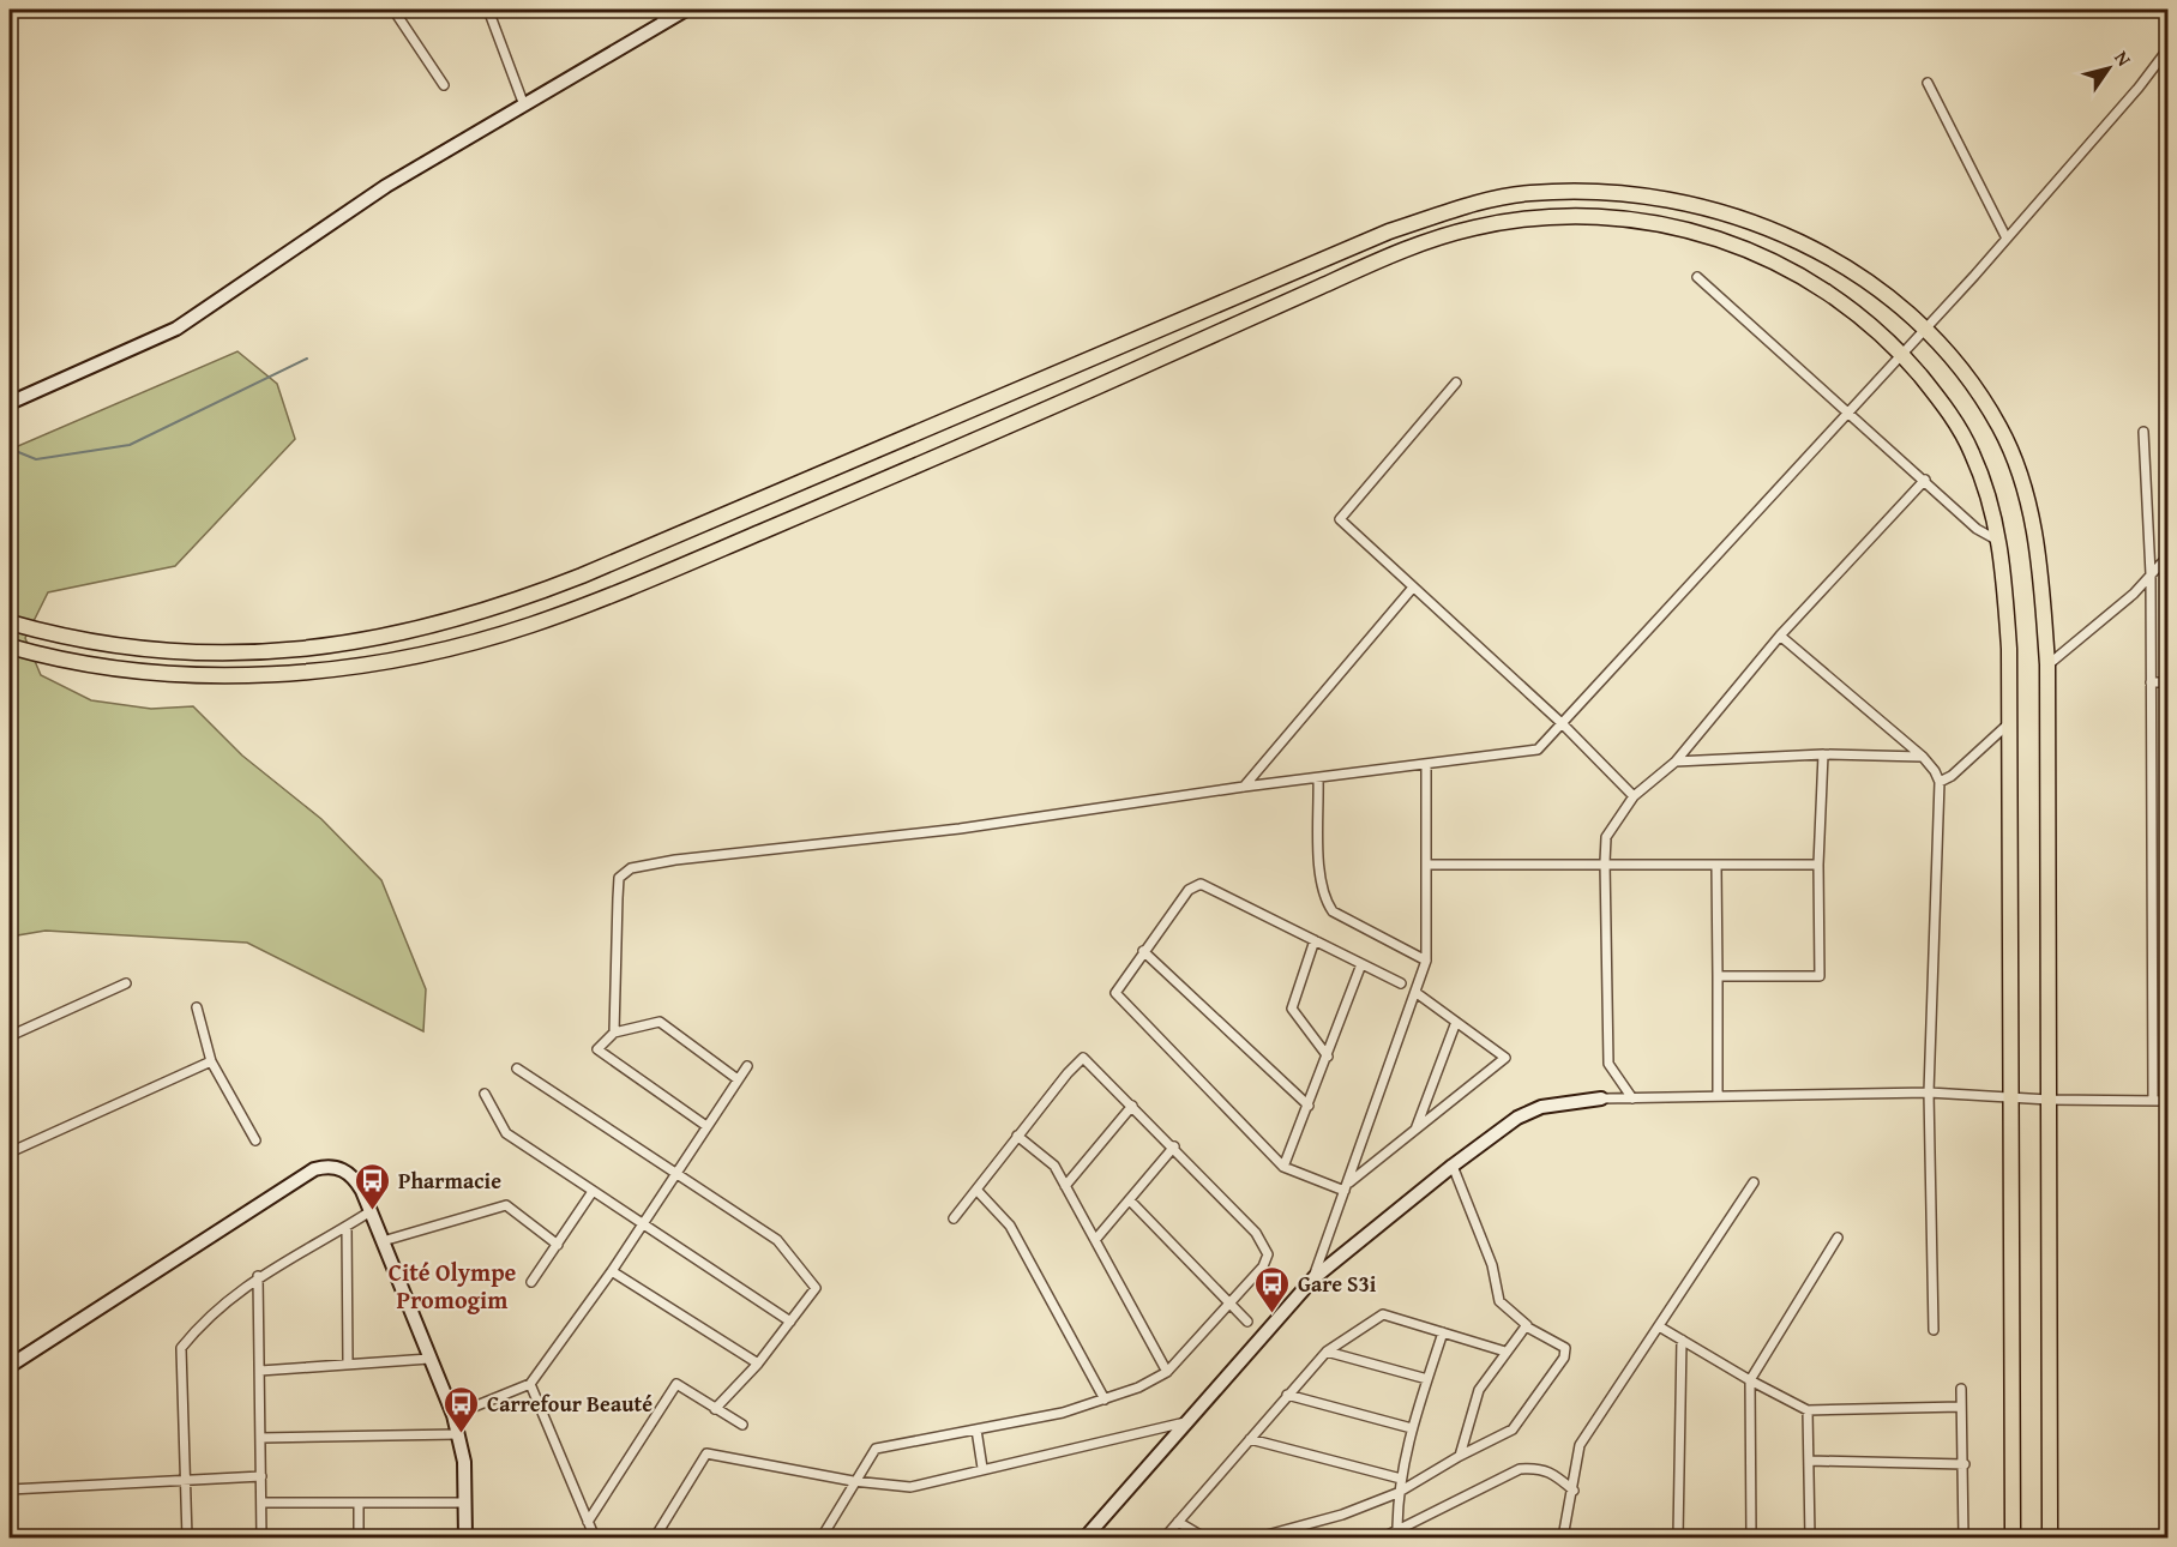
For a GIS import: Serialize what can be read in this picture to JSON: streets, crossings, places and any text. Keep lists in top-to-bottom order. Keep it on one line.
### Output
{"districts":["Cité Olympe Promogim"],"places":{"bus stop":["Pharmacie","Gare S3i","Carrefour Beauté"]},"north":"top right"}
